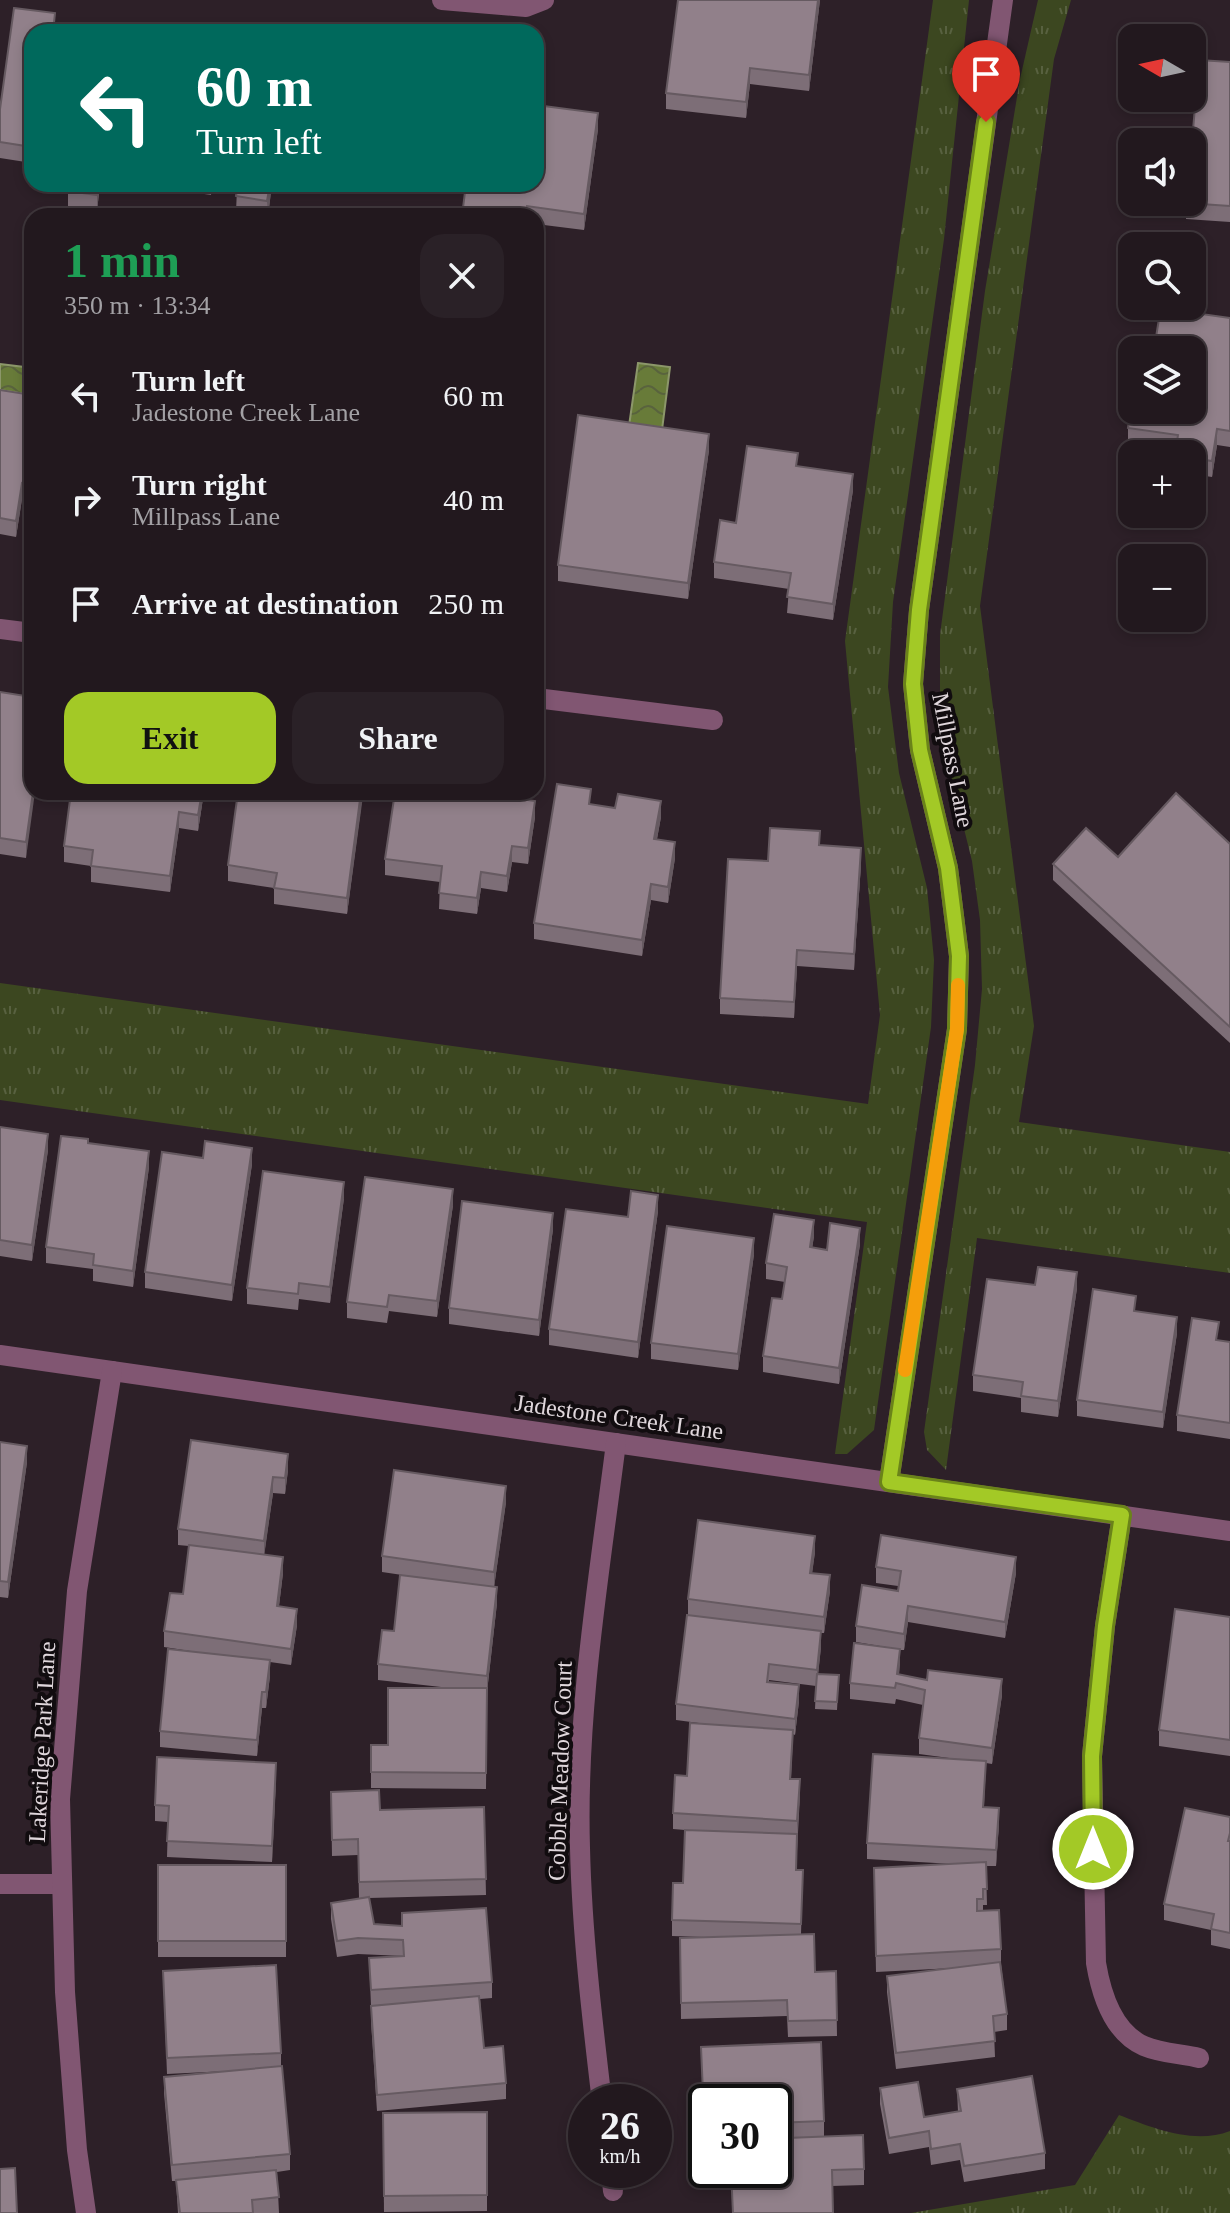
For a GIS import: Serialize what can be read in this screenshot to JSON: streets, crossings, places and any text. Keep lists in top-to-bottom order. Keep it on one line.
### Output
{"streets":{"street":["Millpass Lane","Jadestone Creek Lane","Lakeridge Park Lane","Cobble Meadow Court"]},"crossings":[["Millpass Lane","Jadestone Creek Lane"],["Jadestone Creek Lane","Lakeridge Park Lane"],["Jadestone Creek Lane","Cobble Meadow Court"]],"north":"left","page":{"map_buttons":["+","−"],"turn":["60 m","Turn left"],"heading":["1 min","350 m · 13:34"],"list":[{"name":"Turn left","note":"Jadestone Creek Lane","value":"60 m"},{"name":"Turn right","note":"Millpass Lane","value":"40 m"},{"name":"Arrive at destination","value":"250 m"}],"buttons":["Exit","Share"],"speed":"26 km/h","limit":"30"}}
